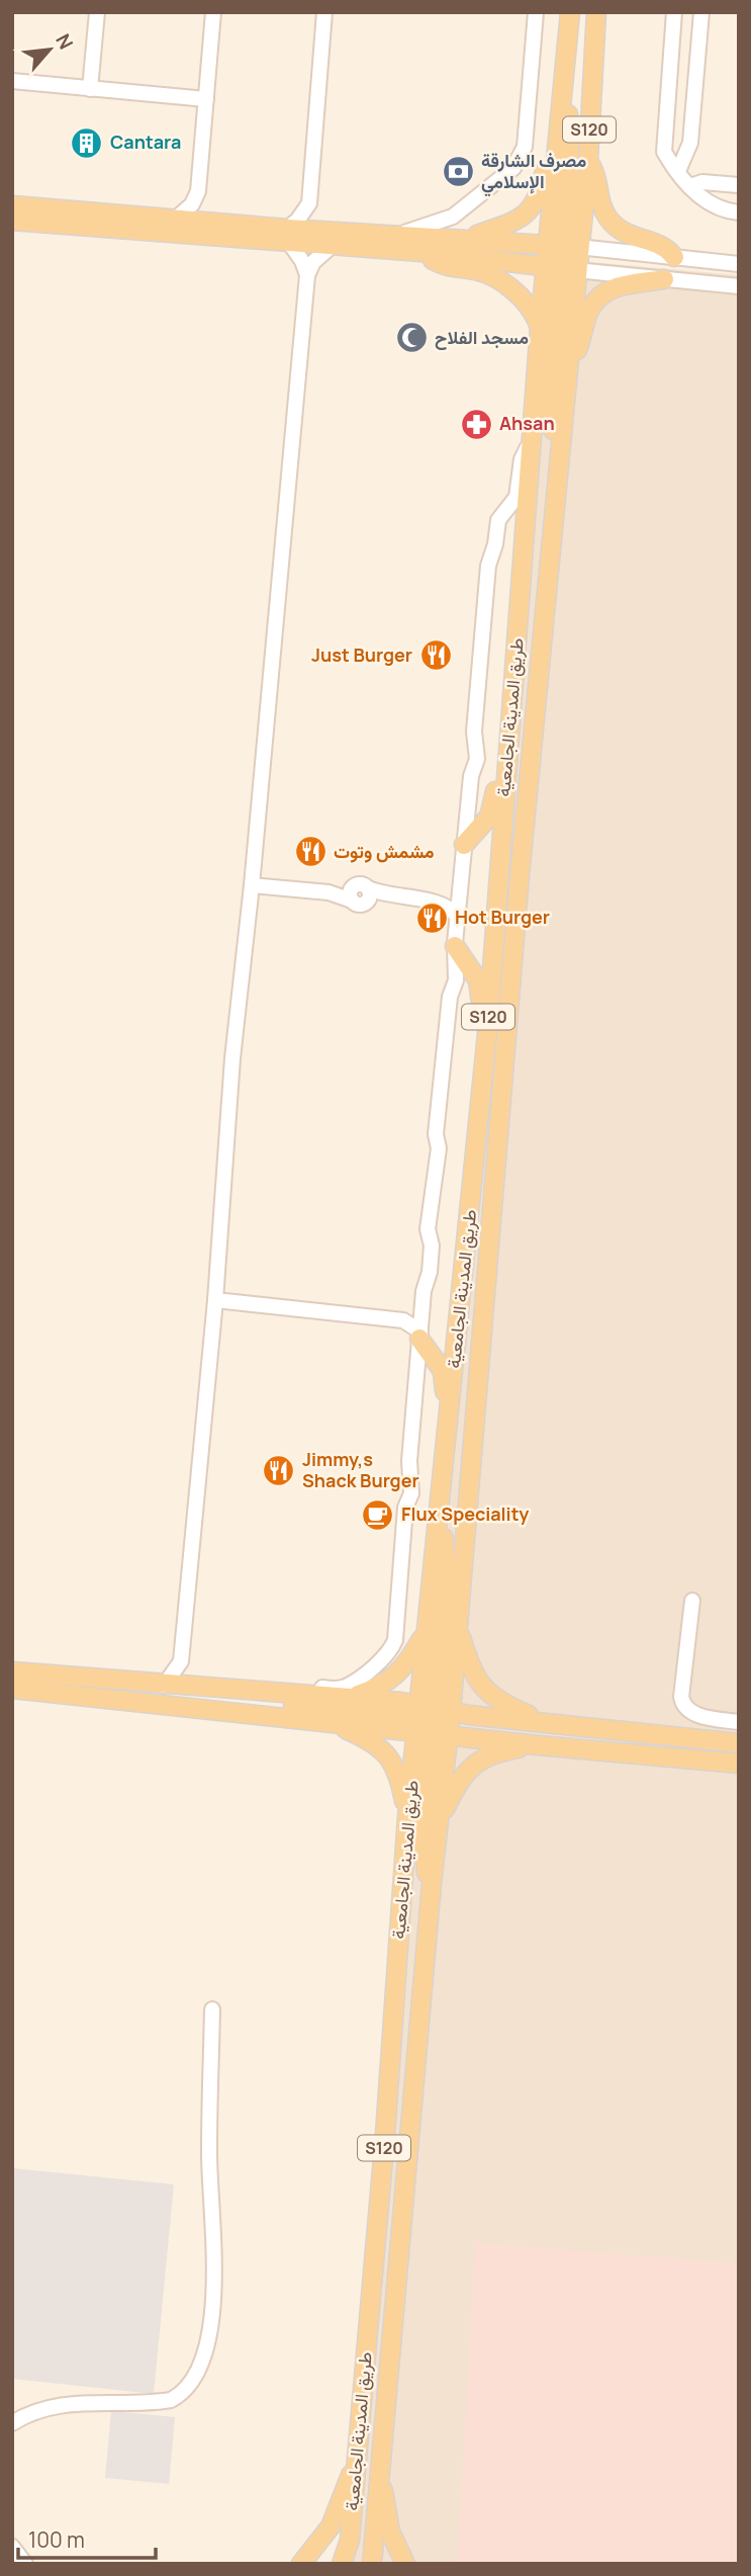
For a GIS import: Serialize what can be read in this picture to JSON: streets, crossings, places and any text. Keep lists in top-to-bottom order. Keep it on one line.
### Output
{"streets":{"main road":["S120","طريق المدينة الجامعية"]},"places":{"building":["Cantara"],"bank":["مصرف الشارقة الإسلامي"],"mosque":["مسجد الفلاح"],"pharmacy":["Ahsan"],"restaurant":["Just Burger","مشمش وتوت","Hot Burger","Jimmy,s Shack Burger"],"cafe":["Flux Speciality"]},"scale_bar":"100 m","north":"top right"}
